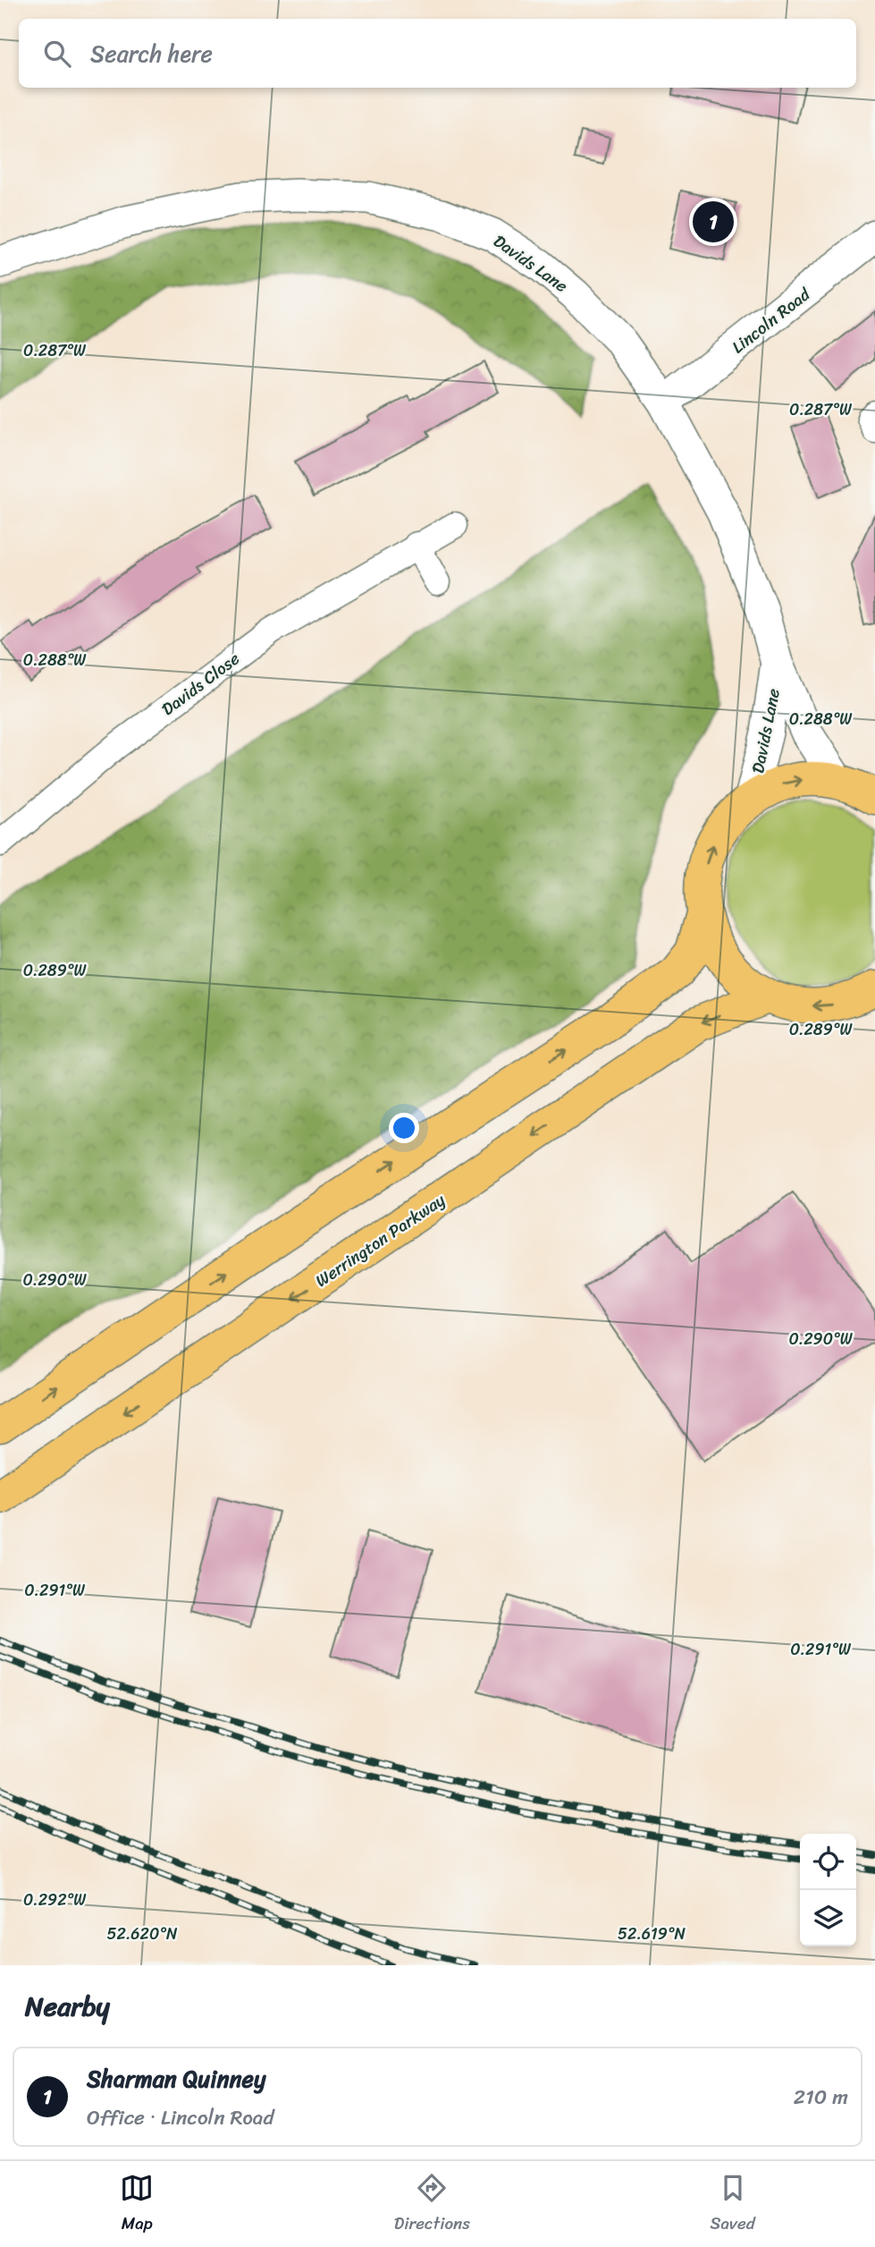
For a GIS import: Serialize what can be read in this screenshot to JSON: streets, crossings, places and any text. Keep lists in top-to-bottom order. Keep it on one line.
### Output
{"streets":{"highway":["Werrington Parkway"],"street":["Davids Lane","Lincoln Road","Davids Close"]},"crossings":[["Davids Lane","Lincoln Road"]],"page":{"search":"Search here","pins":"1","heading":"Nearby","list":[{"mark":"1","name":"Sharman Quinney","note":"Office · Lincoln Road","value":"210 m"}],"nav":["Map","Directions","Saved"]},"coordinates":["0.287°W","0.288°W","0.289°W","0.290°W","0.291°W","0.292°W","52.620°N","52.619°N"]}
